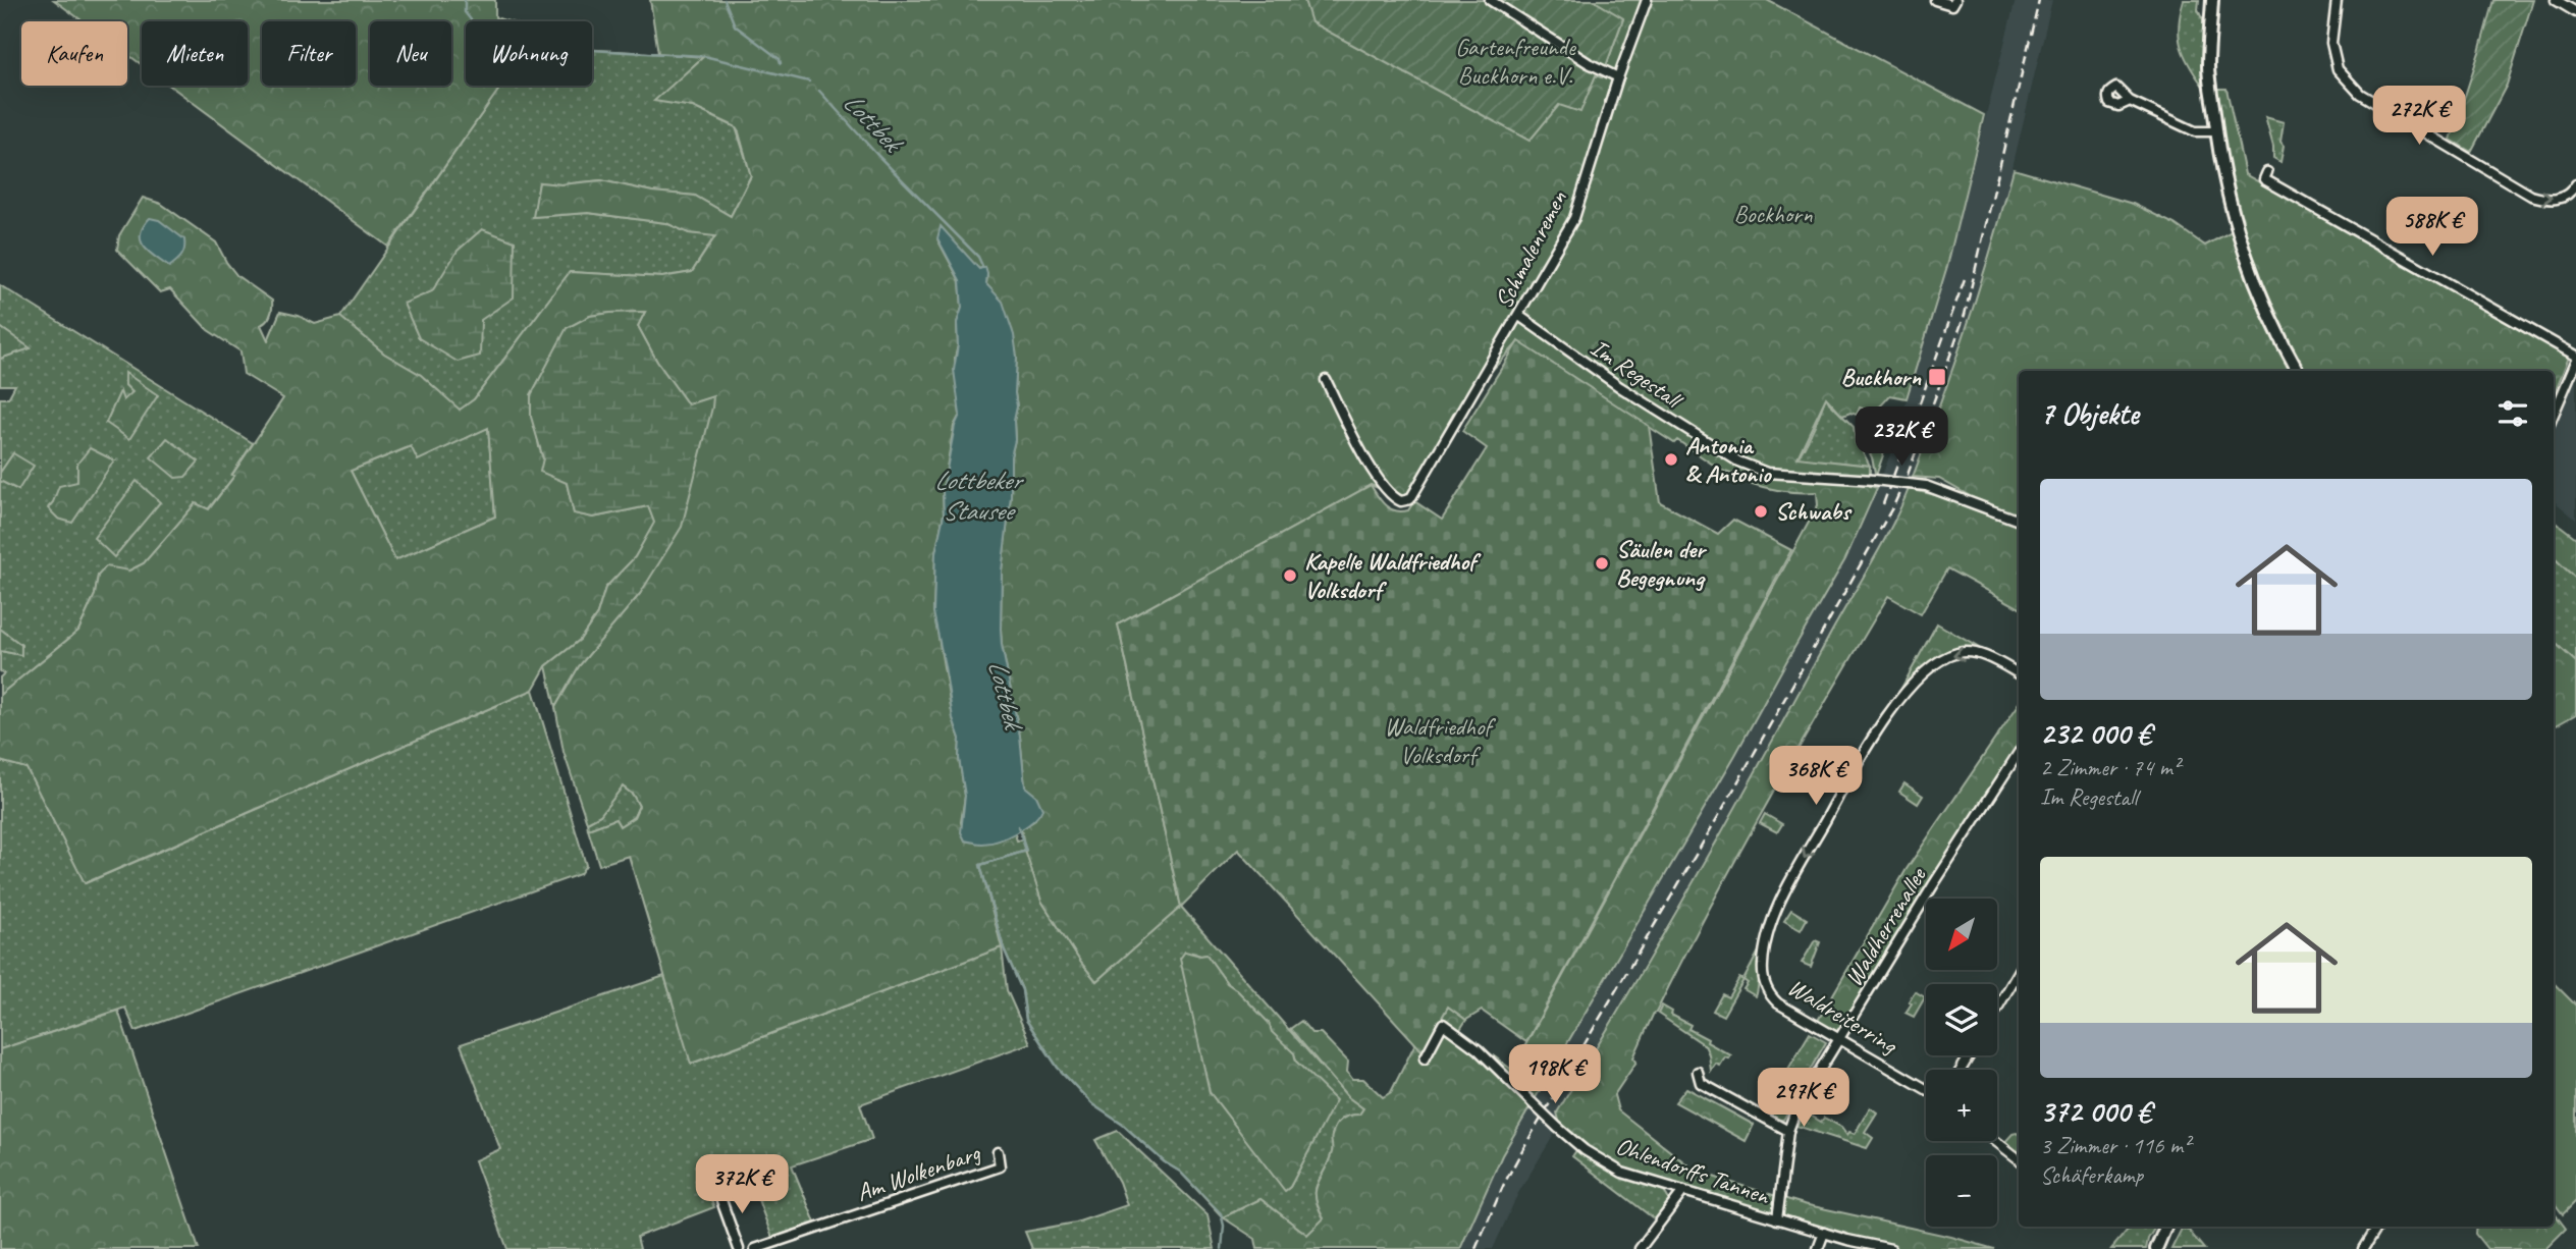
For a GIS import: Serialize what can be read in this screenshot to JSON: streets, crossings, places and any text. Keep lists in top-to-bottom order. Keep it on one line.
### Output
{"streets":{"street":["Schmalenremen","Im Regestall","Waldherrenallee","Waldreiterring","Ohlendorffs Tannen","Am Wolkenbarg"]},"crossings":[["Schmalenremen","Im Regestall"],["Waldherrenallee","Waldreiterring"],["Waldherrenallee","Ohlendorffs Tannen"]],"water":["Lottbek","Lottbeker Stausee"],"parks":["Gartenfreunde Buckhorn e.V.","Bockhorn","Waldfriedhof Volksdorf"],"places":{"transit":["Buckhorn"],"other":["Antonia & Antonio","Schwabs","Säulen der Begegnung","Kapelle Waldfriedhof Volksdorf"]},"north":"bottom left","page":{"chip":["Kaufen","Mieten","Filter","Neu","Wohnung"],"price":["272K €","588K €","232K €","368K €","198K €","297K €","372K €"],"heading":"7 Objekte","list":[{"name":"232 000 €","note":"2 Zimmer · 74 m² · Im Regestall"},{"name":"372 000 €","note":"3 Zimmer · 116 m² · Schäferkamp"}],"map_buttons":["+","−"]}}
